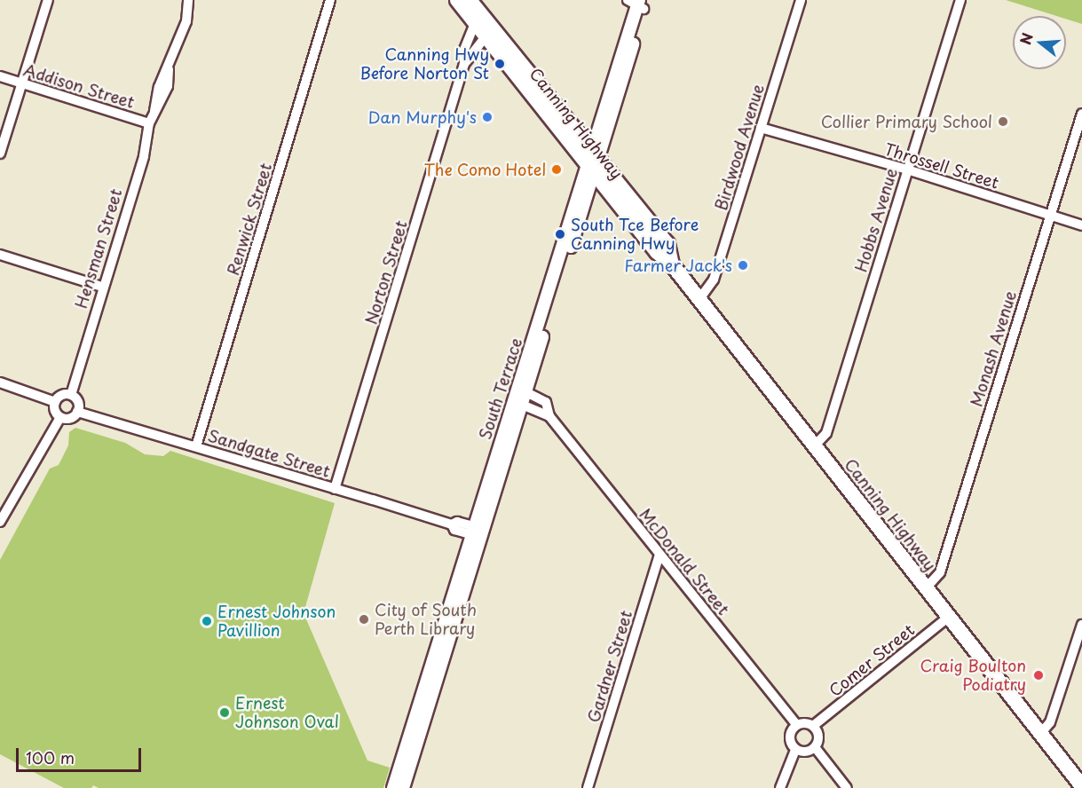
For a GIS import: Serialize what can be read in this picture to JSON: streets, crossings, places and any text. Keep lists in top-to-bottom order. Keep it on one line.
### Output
{"streets":{"highway":["Canning Highway"],"main road":["South Terrace"],"street":["Addison Street","Birdwood Avenue","Throssell Street","Renwick Street","Hobbs Avenue","Hensman Street","Norton Street","Monash Avenue","Sandgate Street","McDonald Street","Comer Street","Gardner Street"]},"crossings":[["Addison Street","Hensman Street"],["Canning Highway","Birdwood Avenue"],["Canning Highway","Hobbs Avenue"],["Canning Highway","Norton Street"],["Canning Highway","Monash Avenue"],["Canning Highway","South Terrace"],["Canning Highway","Comer Street"],["Birdwood Avenue","Throssell Street"],["Throssell Street","Hobbs Avenue"],["Throssell Street","Monash Avenue"],["Renwick Street","Sandgate Street"],["Hensman Street","Sandgate Street"],["Norton Street","Sandgate Street"],["South Terrace","Sandgate Street"],["South Terrace","McDonald Street"],["McDonald Street","Comer Street"],["McDonald Street","Gardner Street"]],"places":["Canning Hwy Before Norton St","Dan Murphy's","Collier Primary School","The Como Hotel","South Tce Before Canning Hwy","Farmer Jack's","City of South Perth Library","Ernest Johnson Pavillion","Craig Boulton Podiatry","Ernest Johnson Oval"],"scale_bar":"100 m","north":"left"}
